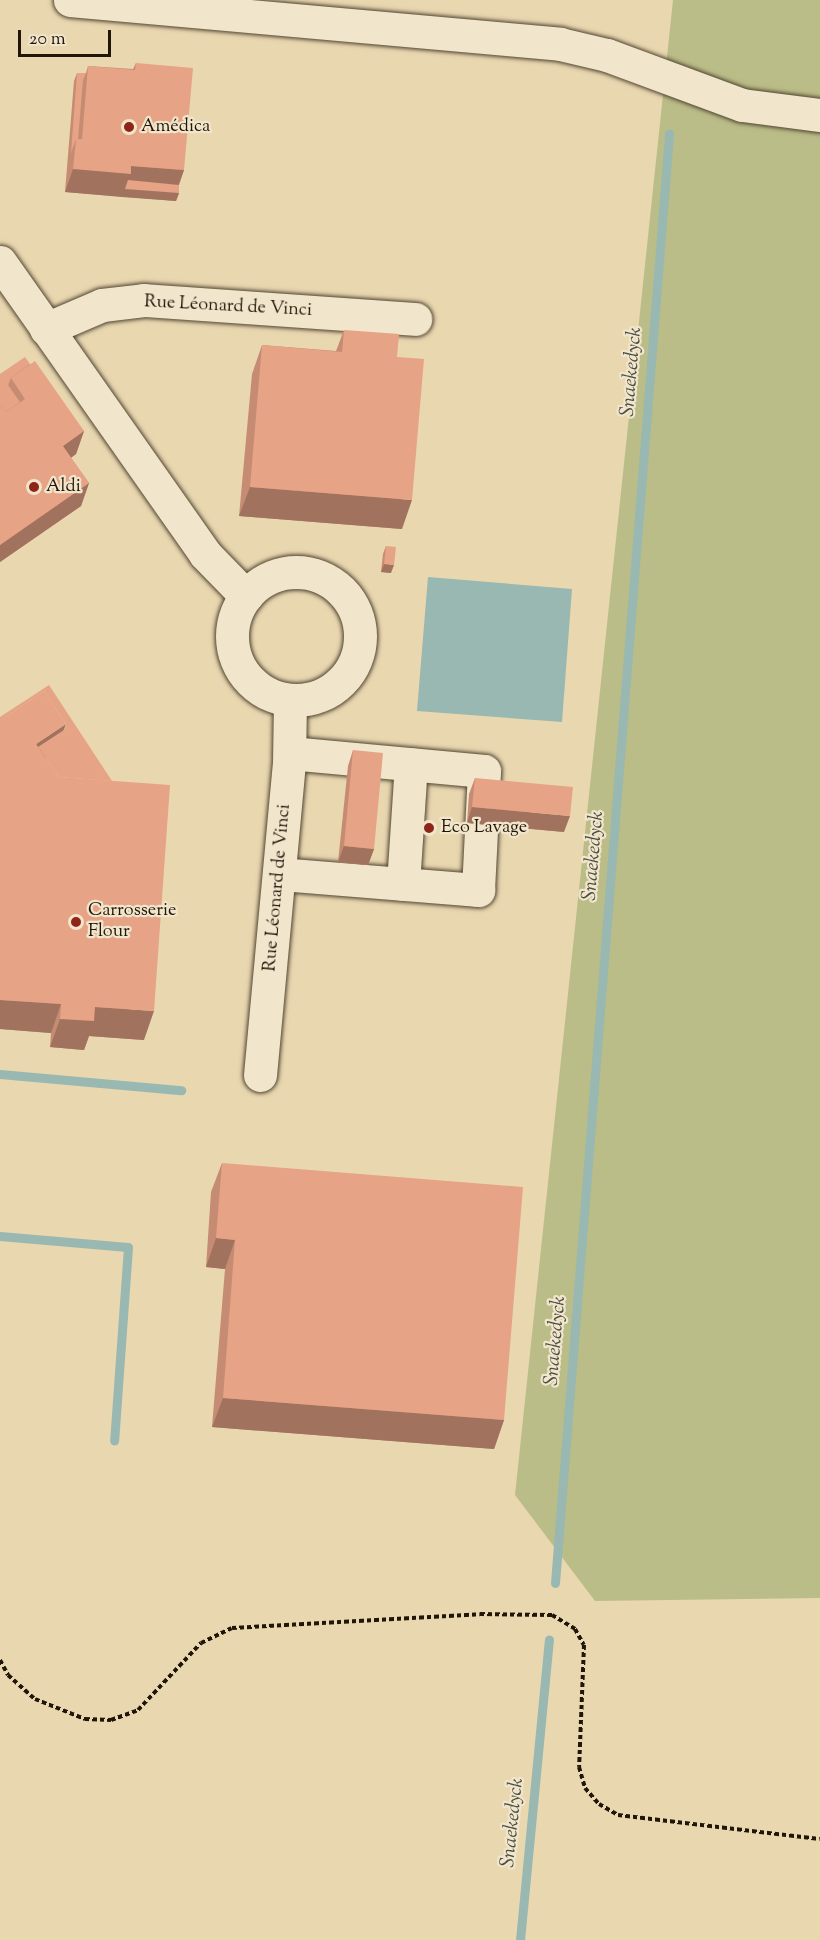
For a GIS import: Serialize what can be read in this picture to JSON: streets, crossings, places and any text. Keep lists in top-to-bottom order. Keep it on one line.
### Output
{"streets":{"street":["Rue Léonard de Vinci"]},"water":["Snaekedyck"],"places":["Amédica","Aldi","Eco Lavage","Carrosserie Flour"],"scale_bar":"20 m"}
